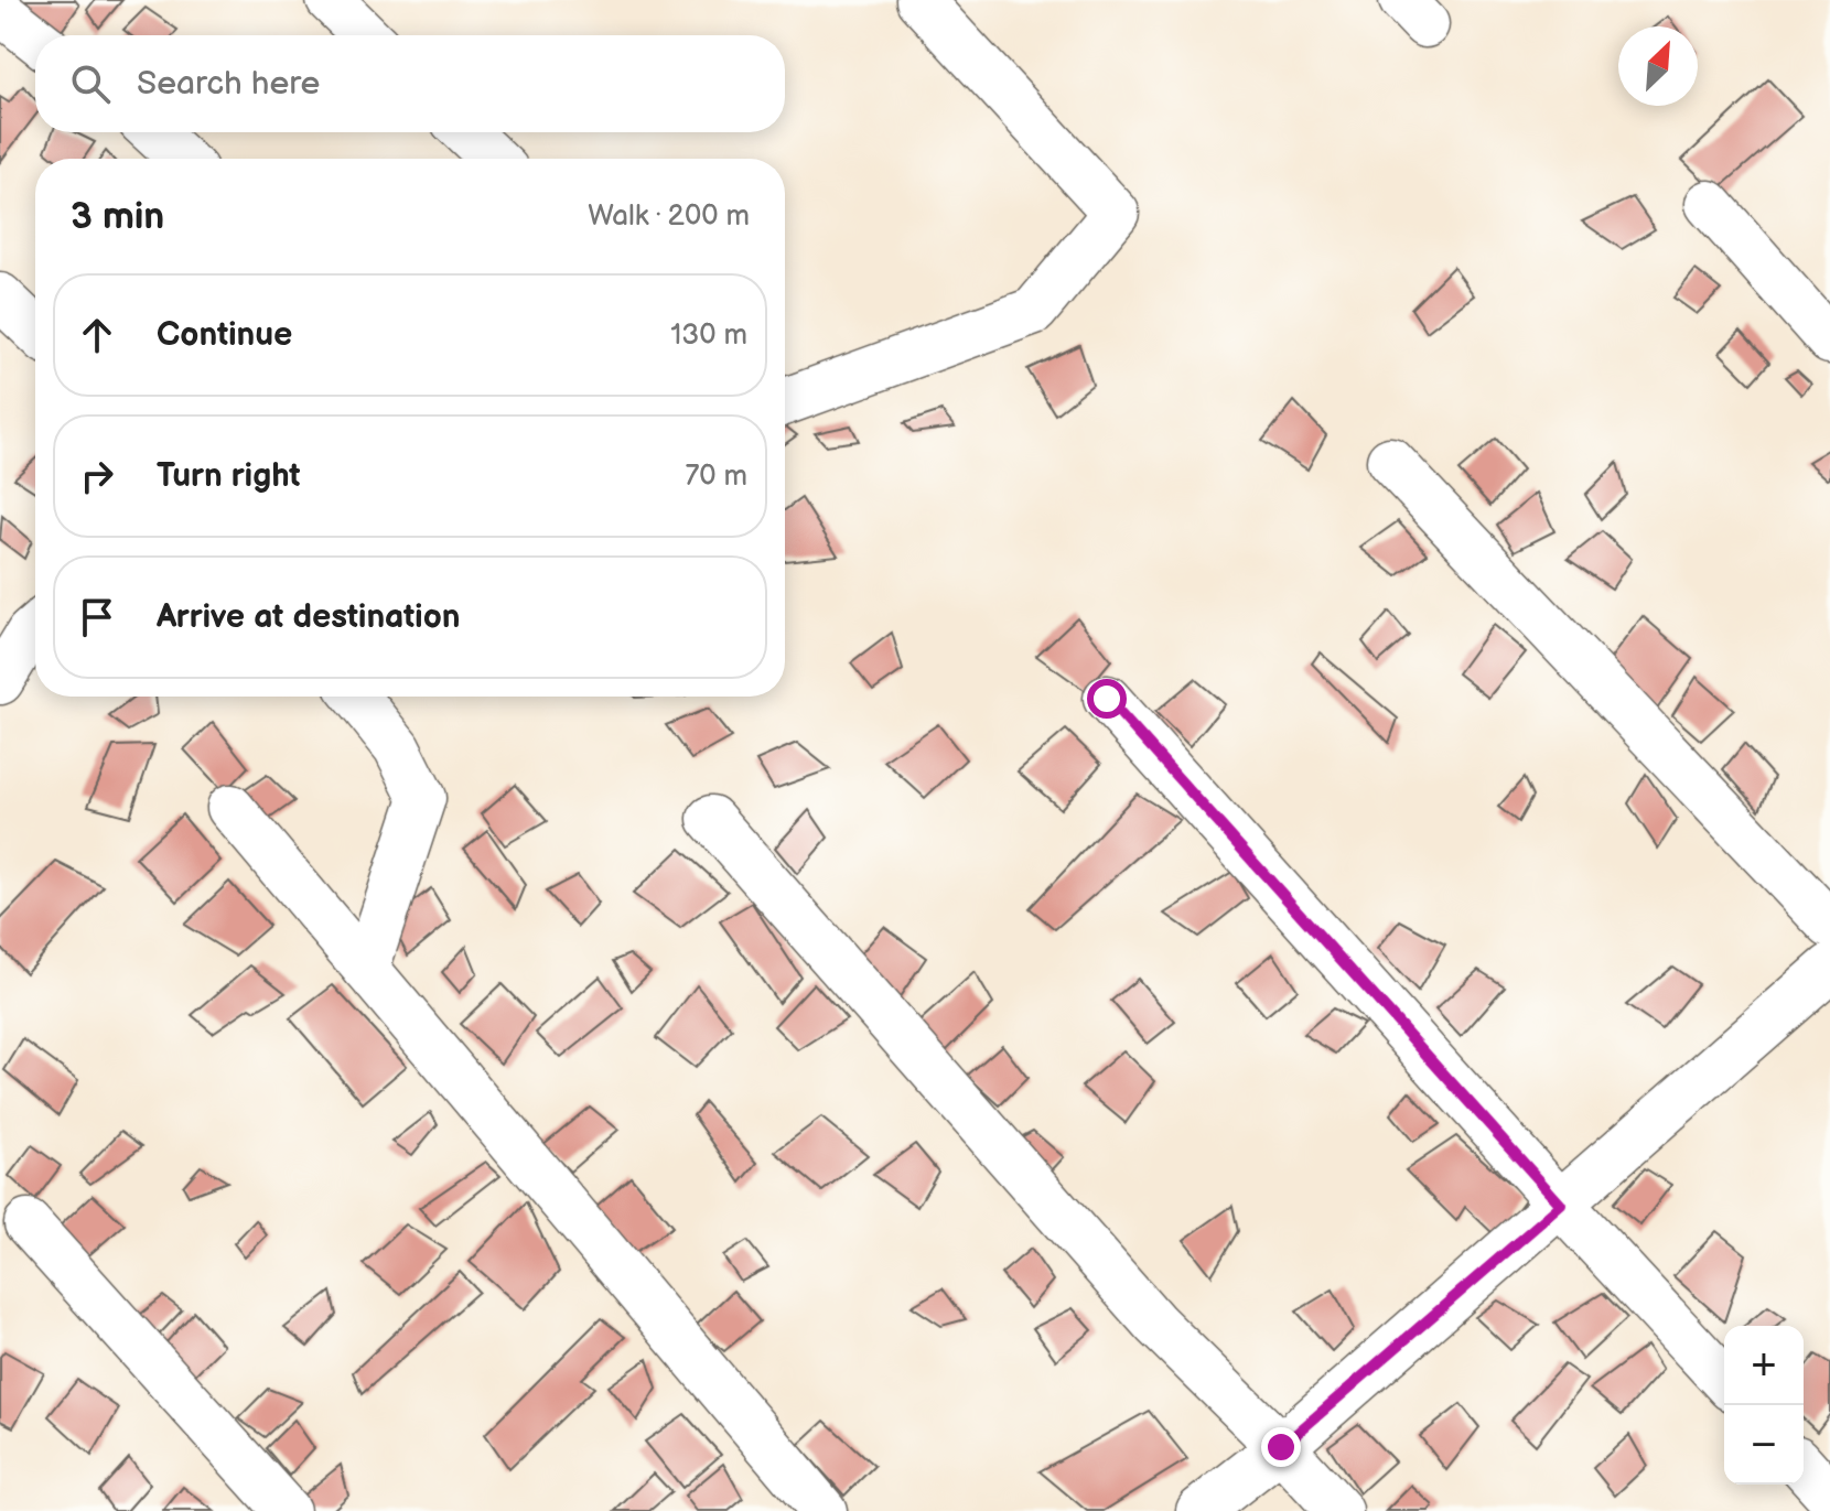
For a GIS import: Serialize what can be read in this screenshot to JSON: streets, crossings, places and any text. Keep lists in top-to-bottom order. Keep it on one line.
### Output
{"north":"top right","page":{"search":"Search here","heading":["3 min","Walk · 200 m"],"list":[["Continue","130 m"],["Turn right","70 m"],"Arrive at destination"],"map_buttons":["+","−"]}}
